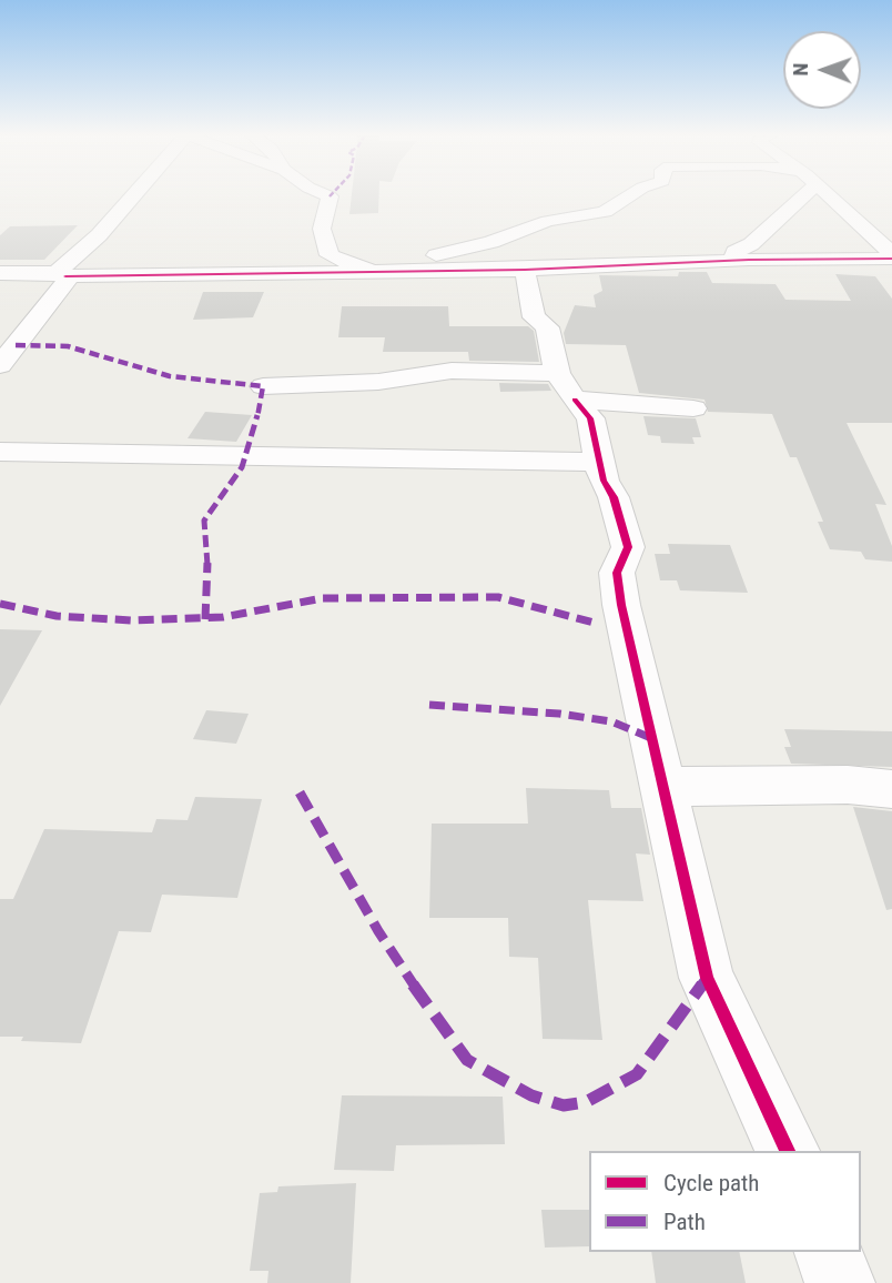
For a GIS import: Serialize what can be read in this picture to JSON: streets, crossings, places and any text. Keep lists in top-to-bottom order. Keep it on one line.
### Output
{"legend":["Cycle path","Path"],"north":"left"}
